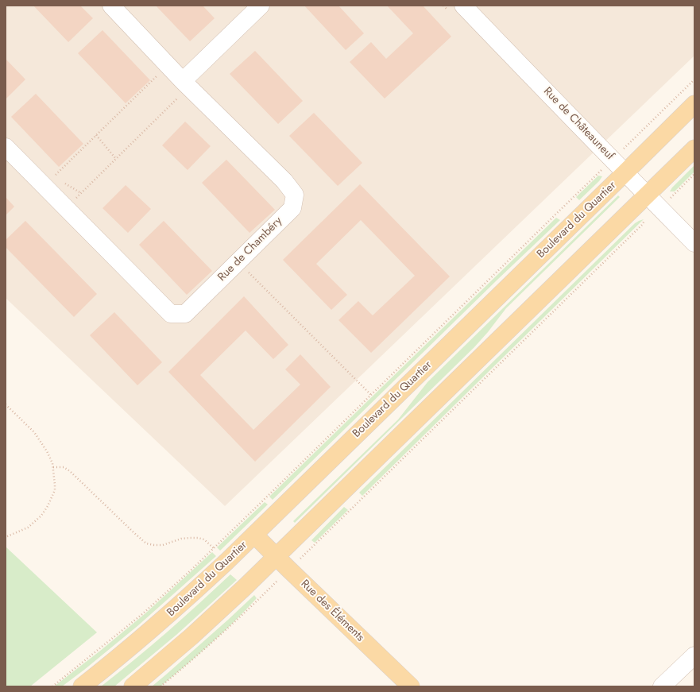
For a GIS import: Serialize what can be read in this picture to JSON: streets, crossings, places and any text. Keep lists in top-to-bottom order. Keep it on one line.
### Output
{"streets":{"main road":["Boulevard du Quartier","Rue des Éléments"],"street":["Rue de Châteauneuf","Rue de Chambéry"]},"crossings":[["Rue de Châteauneuf","Boulevard du Quartier"],["Boulevard du Quartier","Rue des Éléments"]]}
